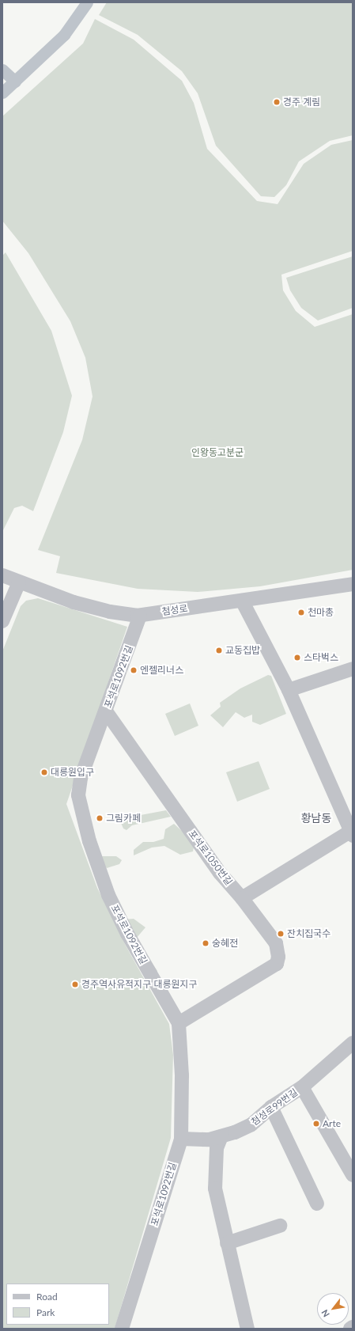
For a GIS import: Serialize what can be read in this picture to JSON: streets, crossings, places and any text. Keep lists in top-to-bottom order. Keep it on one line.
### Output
{"streets":{"street":["첨성로","포석로1092번길","포석로1050번길","첨성로99번길"]},"crossings":[["첨성로","포석로1092번길"],["포석로1092번길","포석로1050번길"],["포석로1092번길","첨성로99번길"]],"districts":["황남동"],"parks":["인왕동고분군"],"places":["경주 계림","천마총","교동집밥","스타벅스","엔젤리너스","대릉원입구","그림카페","잔치집국수","숭혜전","경주역사유적지구 대릉원지구","Arte"],"legend":["Road","Park"],"north":"bottom left"}
